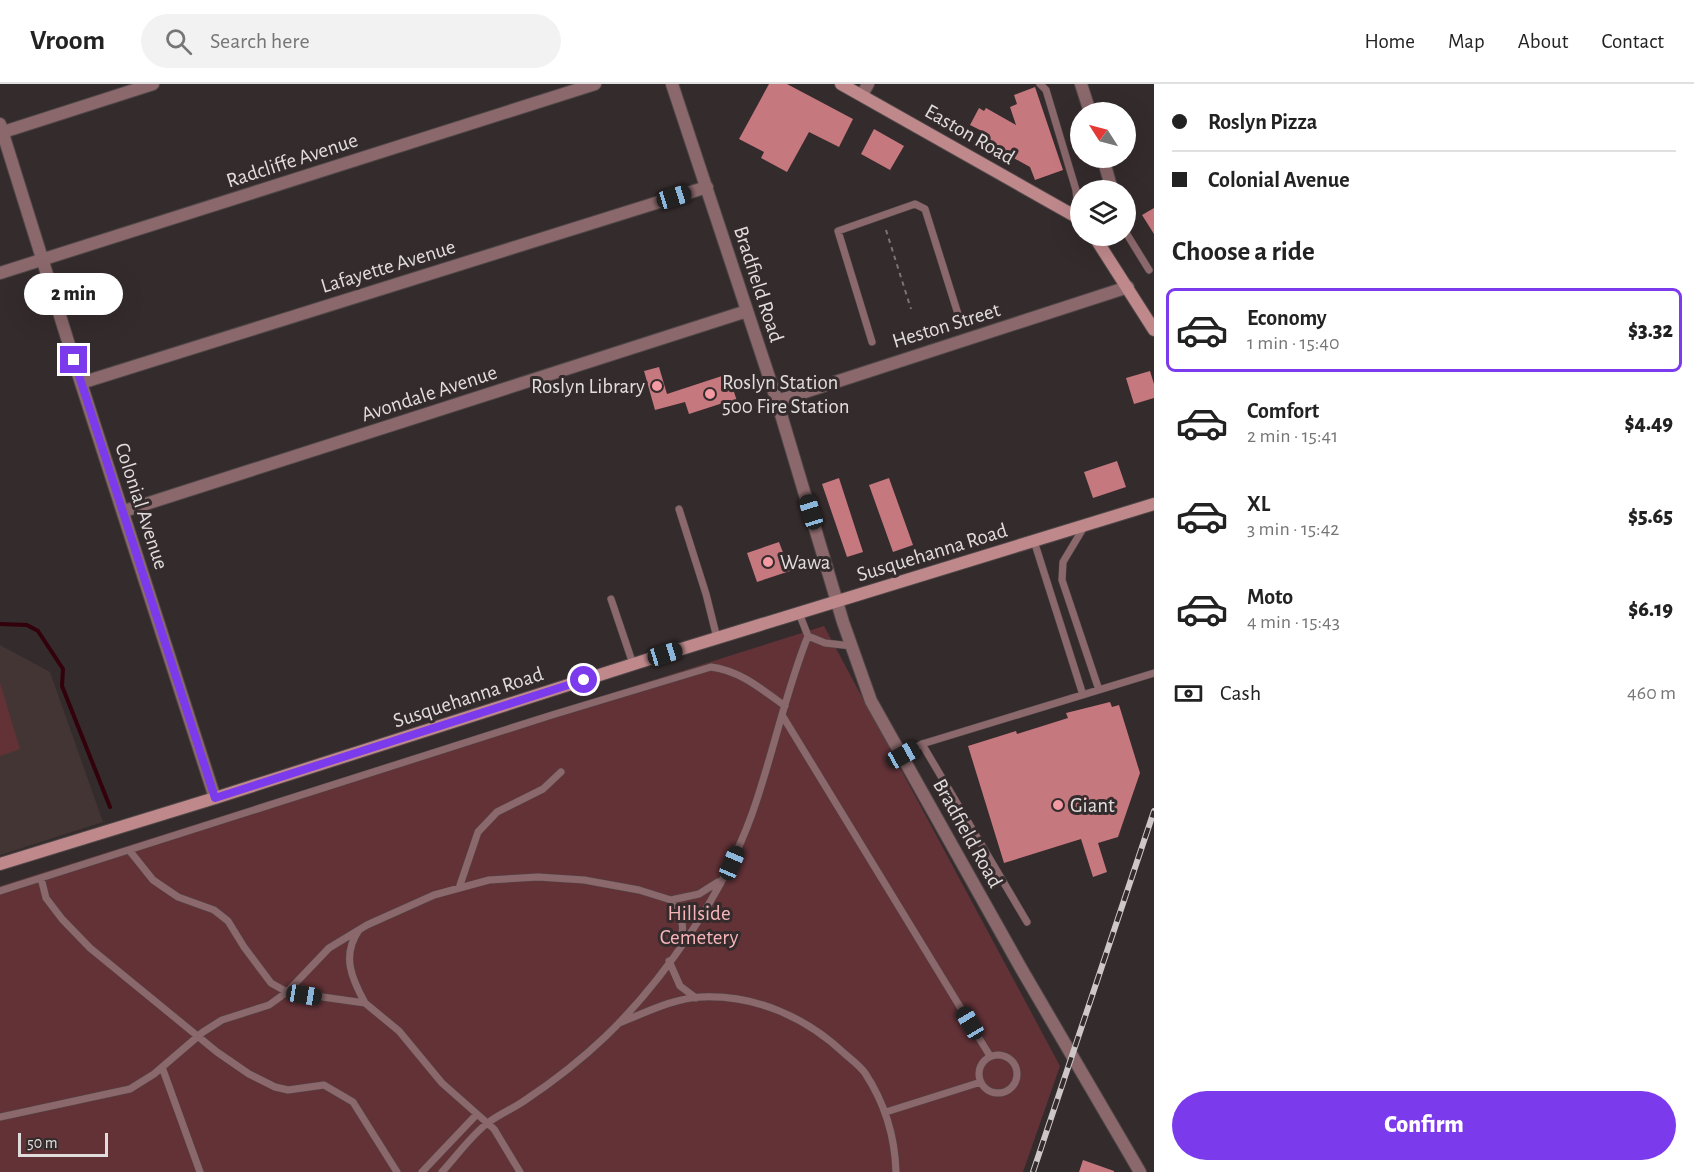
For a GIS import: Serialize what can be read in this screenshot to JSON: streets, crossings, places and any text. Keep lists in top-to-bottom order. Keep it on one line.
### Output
{"streets":{"main road":["Easton Road","Susquehanna Road"],"street":["Radcliffe Avenue","Lafayette Avenue","Bradfield Road","Heston Street","Avondale Avenue","Colonial Avenue"]},"crossings":[["Radcliffe Avenue","Colonial Avenue"],["Lafayette Avenue","Bradfield Road"],["Lafayette Avenue","Colonial Avenue"],["Bradfield Road","Heston Street"],["Bradfield Road","Avondale Avenue"],["Bradfield Road","Susquehanna Road"],["Avondale Avenue","Colonial Avenue"],["Colonial Avenue","Susquehanna Road"]],"parks":["Hillside Cemetery"],"places":["Roslyn Library","Roslyn Station 500 Fire Station","Wawa","Giant"],"scale_bar":"50 m","north":"top left","page":{"header":"Vroom","search":"Search here","nav":["Home","Map","About","Contact"],"banner":["Roslyn Pizza","Colonial Avenue"],"heading":"Choose a ride","bubble":"2 min","list":[{"name":"Economy","note":"1 min · 15:40","value":"$3.32"},{"name":"Comfort","note":"2 min · 15:41","value":"$4.49"},{"name":"XL","note":"3 min · 15:42","value":"$5.65"},{"name":"Moto","note":"4 min · 15:43","value":"$6.19"}],"pay":["Cash","460 m"],"buttons":"Confirm","scale":"50 m"}}
